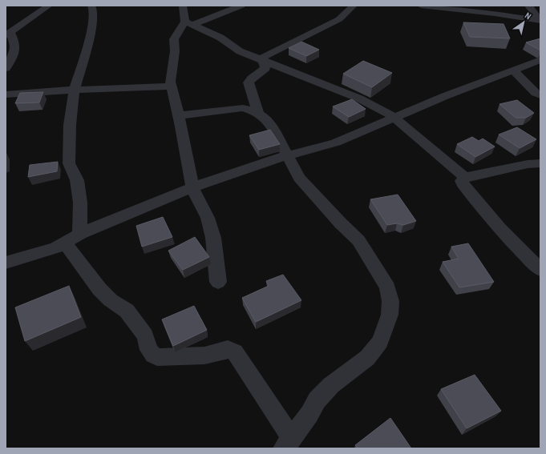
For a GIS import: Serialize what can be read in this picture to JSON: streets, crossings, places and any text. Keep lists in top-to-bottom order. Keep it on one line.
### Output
{"north":"top right"}
